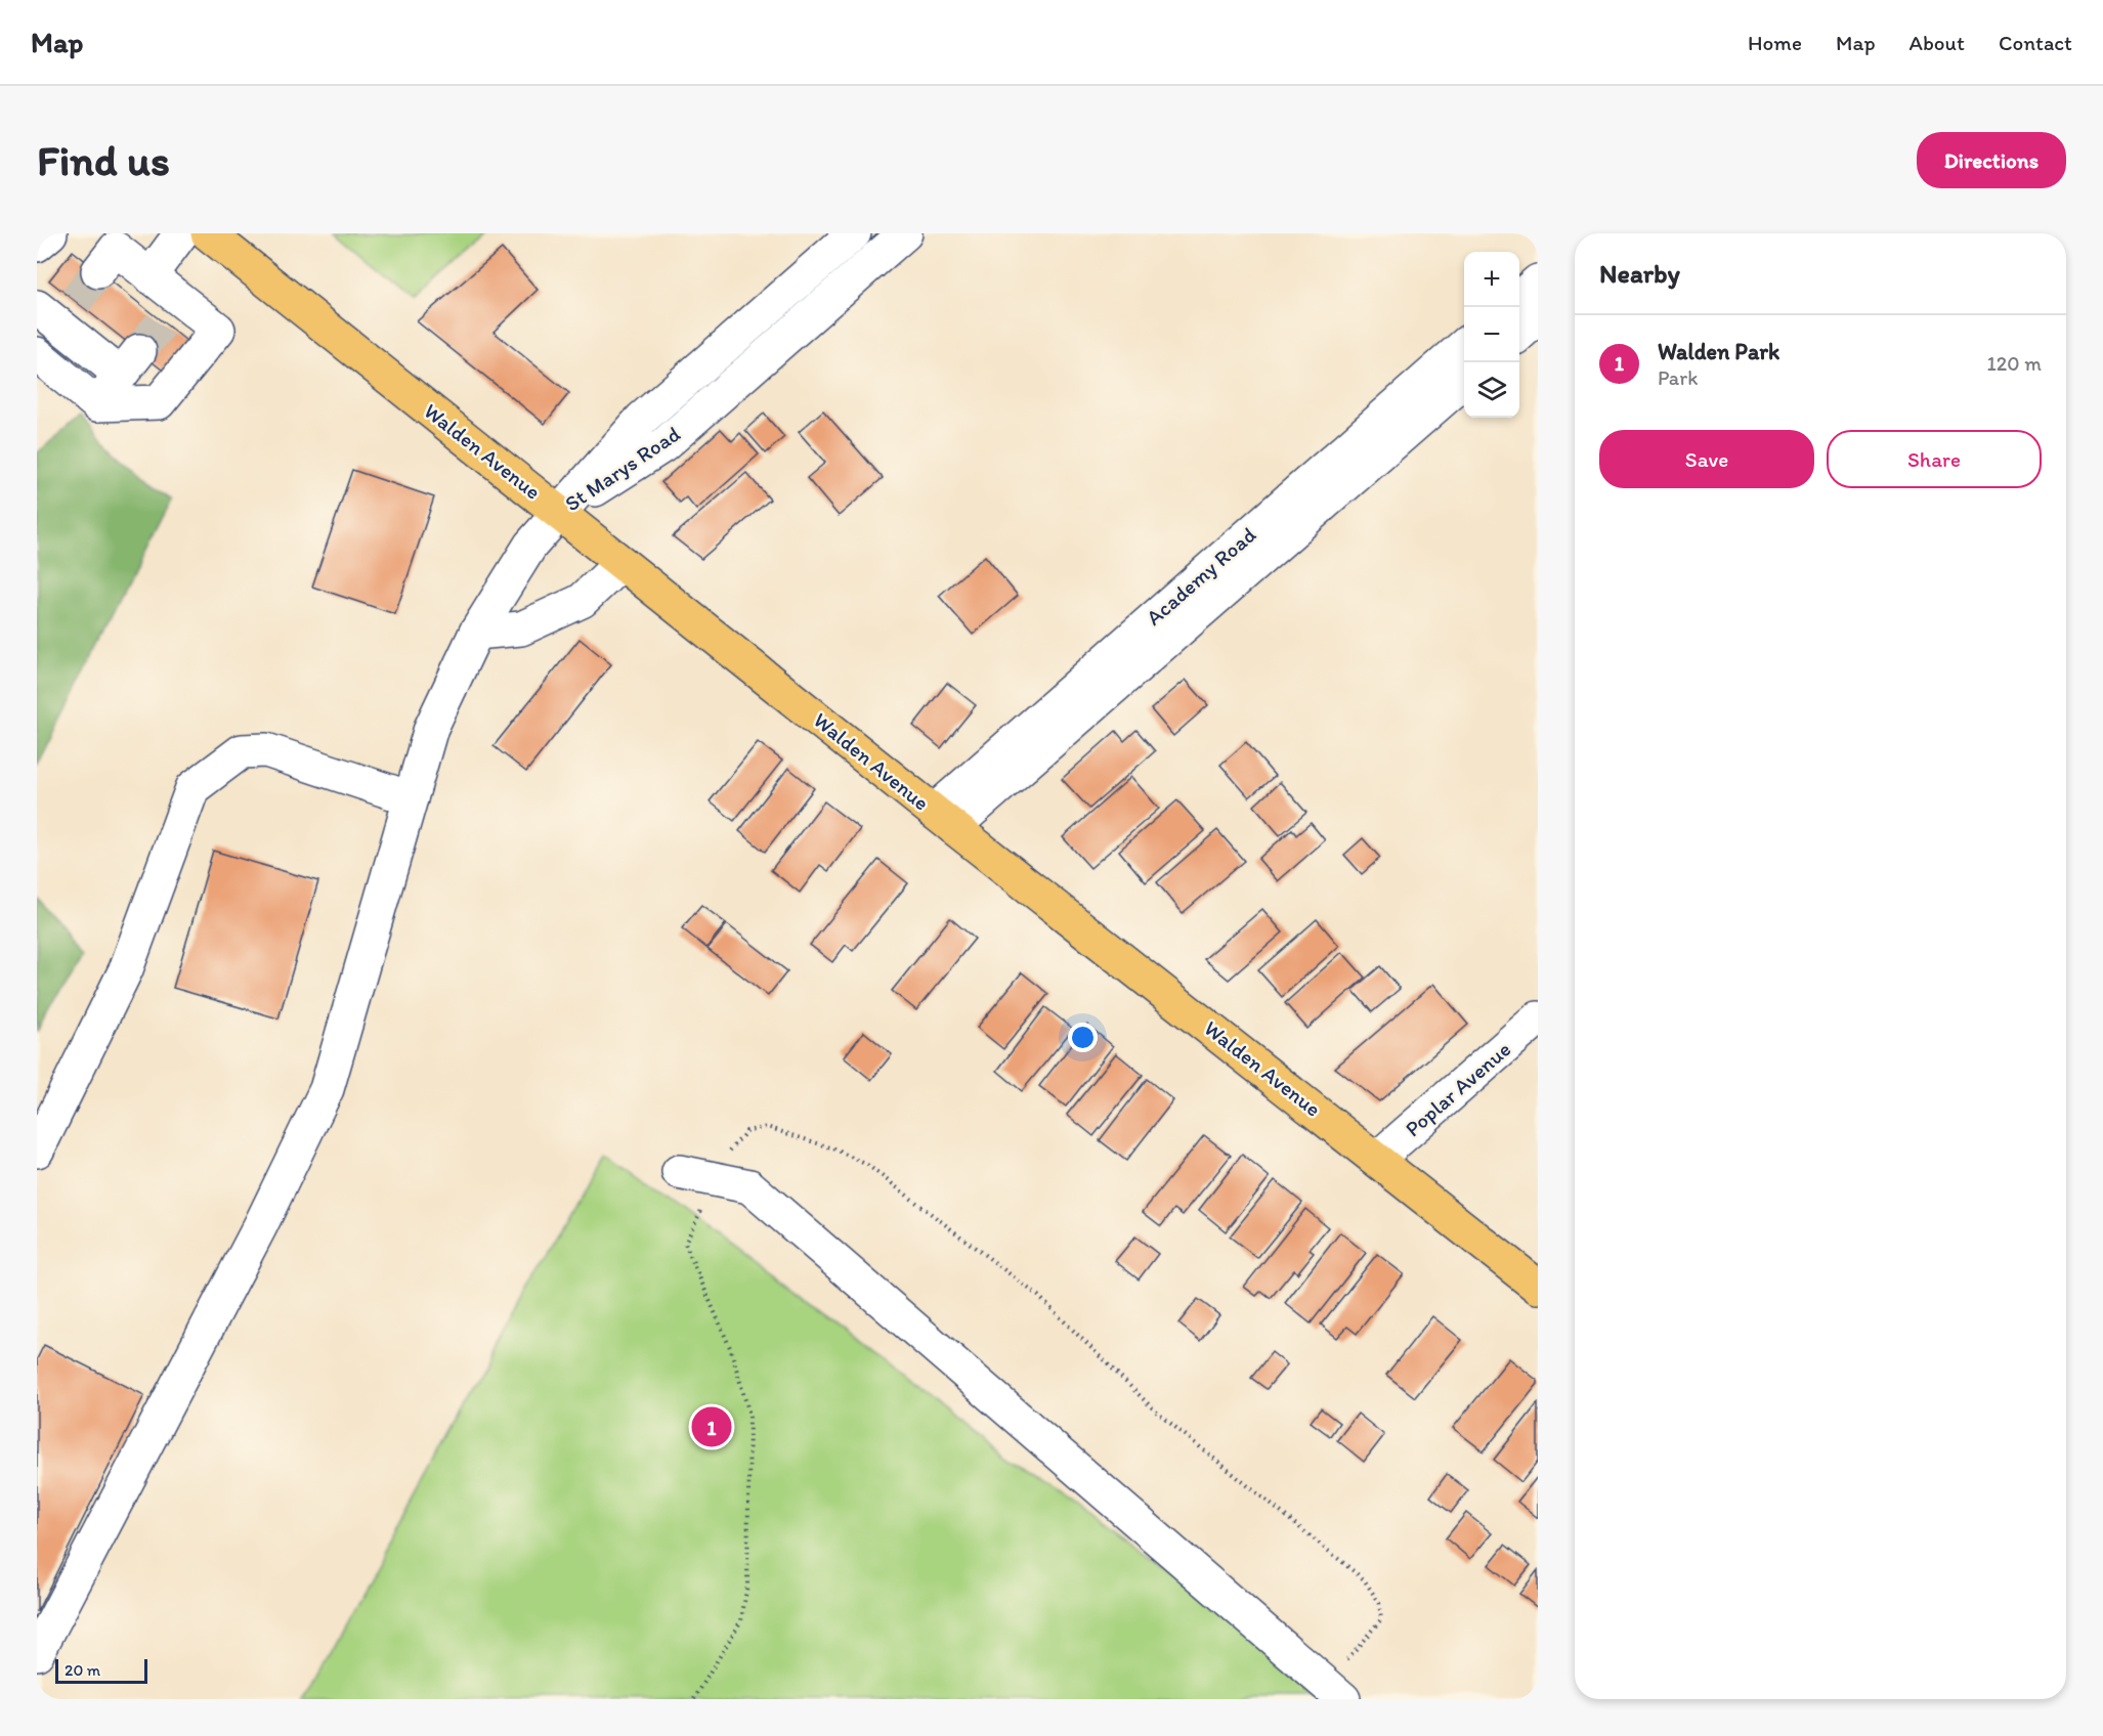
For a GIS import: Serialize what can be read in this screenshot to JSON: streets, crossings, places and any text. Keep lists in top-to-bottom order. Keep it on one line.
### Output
{"streets":{"main road":["Walden Avenue"],"street":["St Marys Road","Academy Road","Poplar Avenue"]},"crossings":[["Walden Avenue","St Marys Road"],["Walden Avenue","Academy Road"],["Walden Avenue","Poplar Avenue"]],"scale_bar":"20 m","page":{"header":"Map","nav":["Home","Map","About","Contact"],"buttons":["Directions",["Save","Share"]],"title":"Find us","heading":"Nearby","map_buttons":["+","−"],"list":[{"mark":"1","name":"Walden Park","note":"Park","value":"120 m"}],"pins":"1","scale":"20 m"}}
